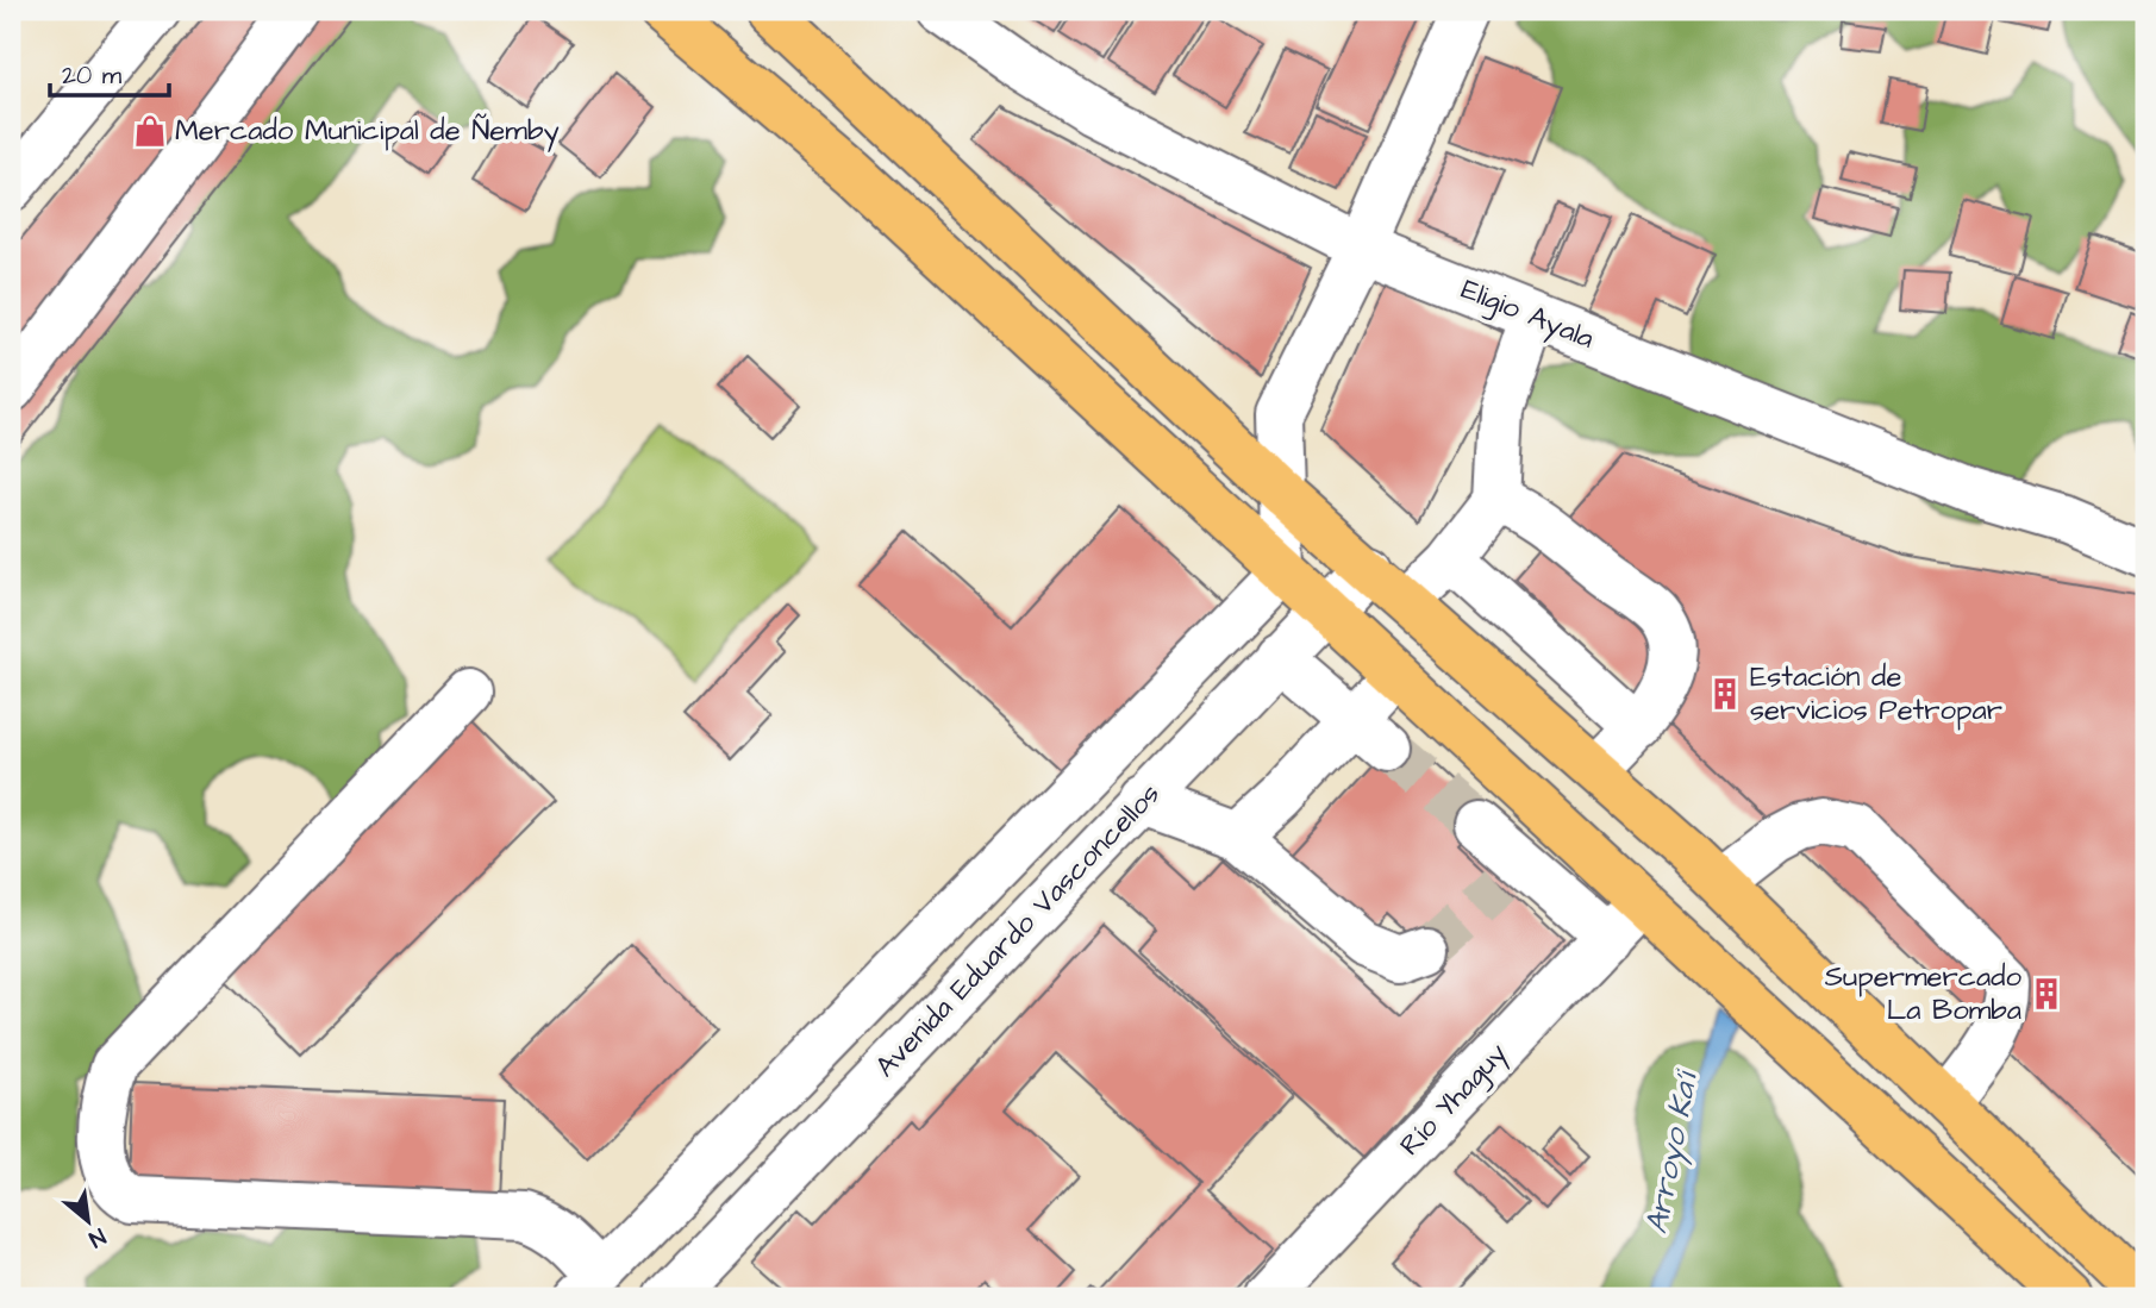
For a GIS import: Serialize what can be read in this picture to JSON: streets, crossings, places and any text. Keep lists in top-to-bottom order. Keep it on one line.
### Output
{"streets":{"street":["Eligio Ayala","Avenida Eduardo Vasconcellos","Río Yhaguy"]},"water":["Arroyo Ka'i"],"places":{"shop":["Mercado Municipal de Ñemby"],"building":["Estación de servicios Petropar","Supermercado La Bomba"]},"scale_bar":"20 m","north":"bottom right"}
